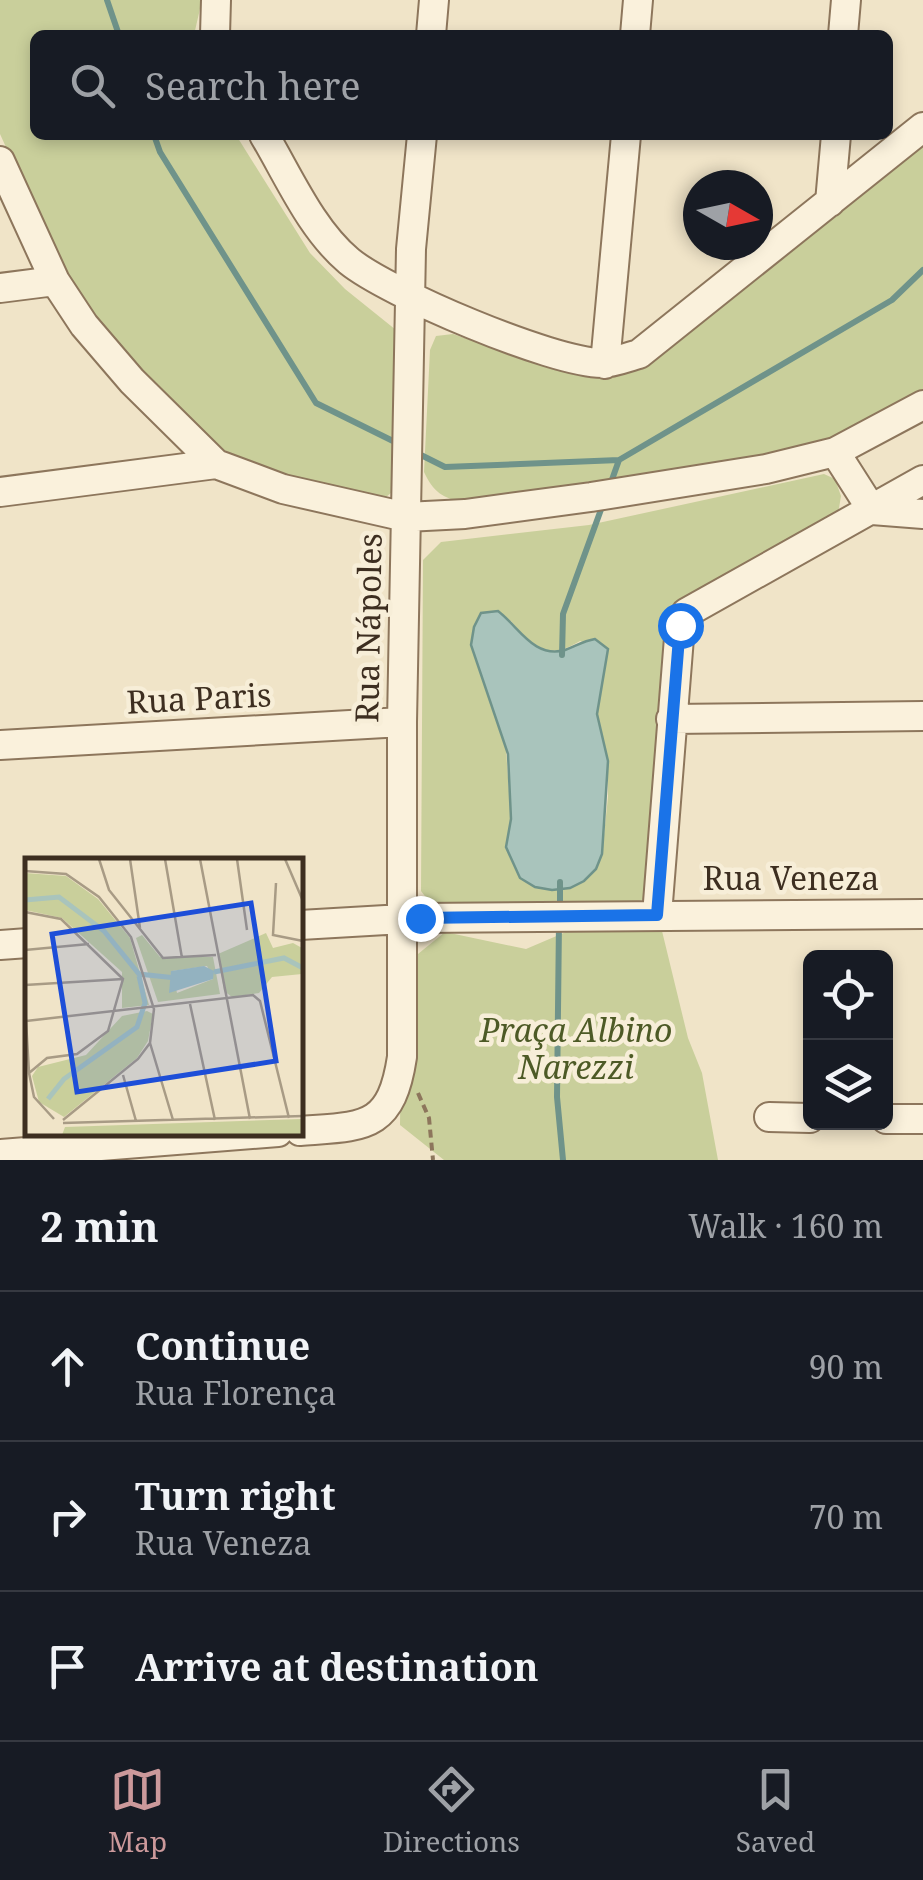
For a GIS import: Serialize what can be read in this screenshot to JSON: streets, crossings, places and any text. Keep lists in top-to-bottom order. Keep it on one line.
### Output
{"streets":{"street":["Rua Nápoles","Rua Paris","Rua Veneza"]},"crossings":[["Rua Nápoles","Rua Paris"],["Rua Nápoles","Rua Veneza"]],"parks":["Praça Albino Narezzi"],"north":"right","page":{"search":"Search here","heading":["2 min","Walk · 160 m"],"list":[["Continue","Rua Florença","90 m"],["Turn right","Rua Veneza","70 m"],"Arrive at destination"],"nav":["Map","Directions","Saved"]}}
